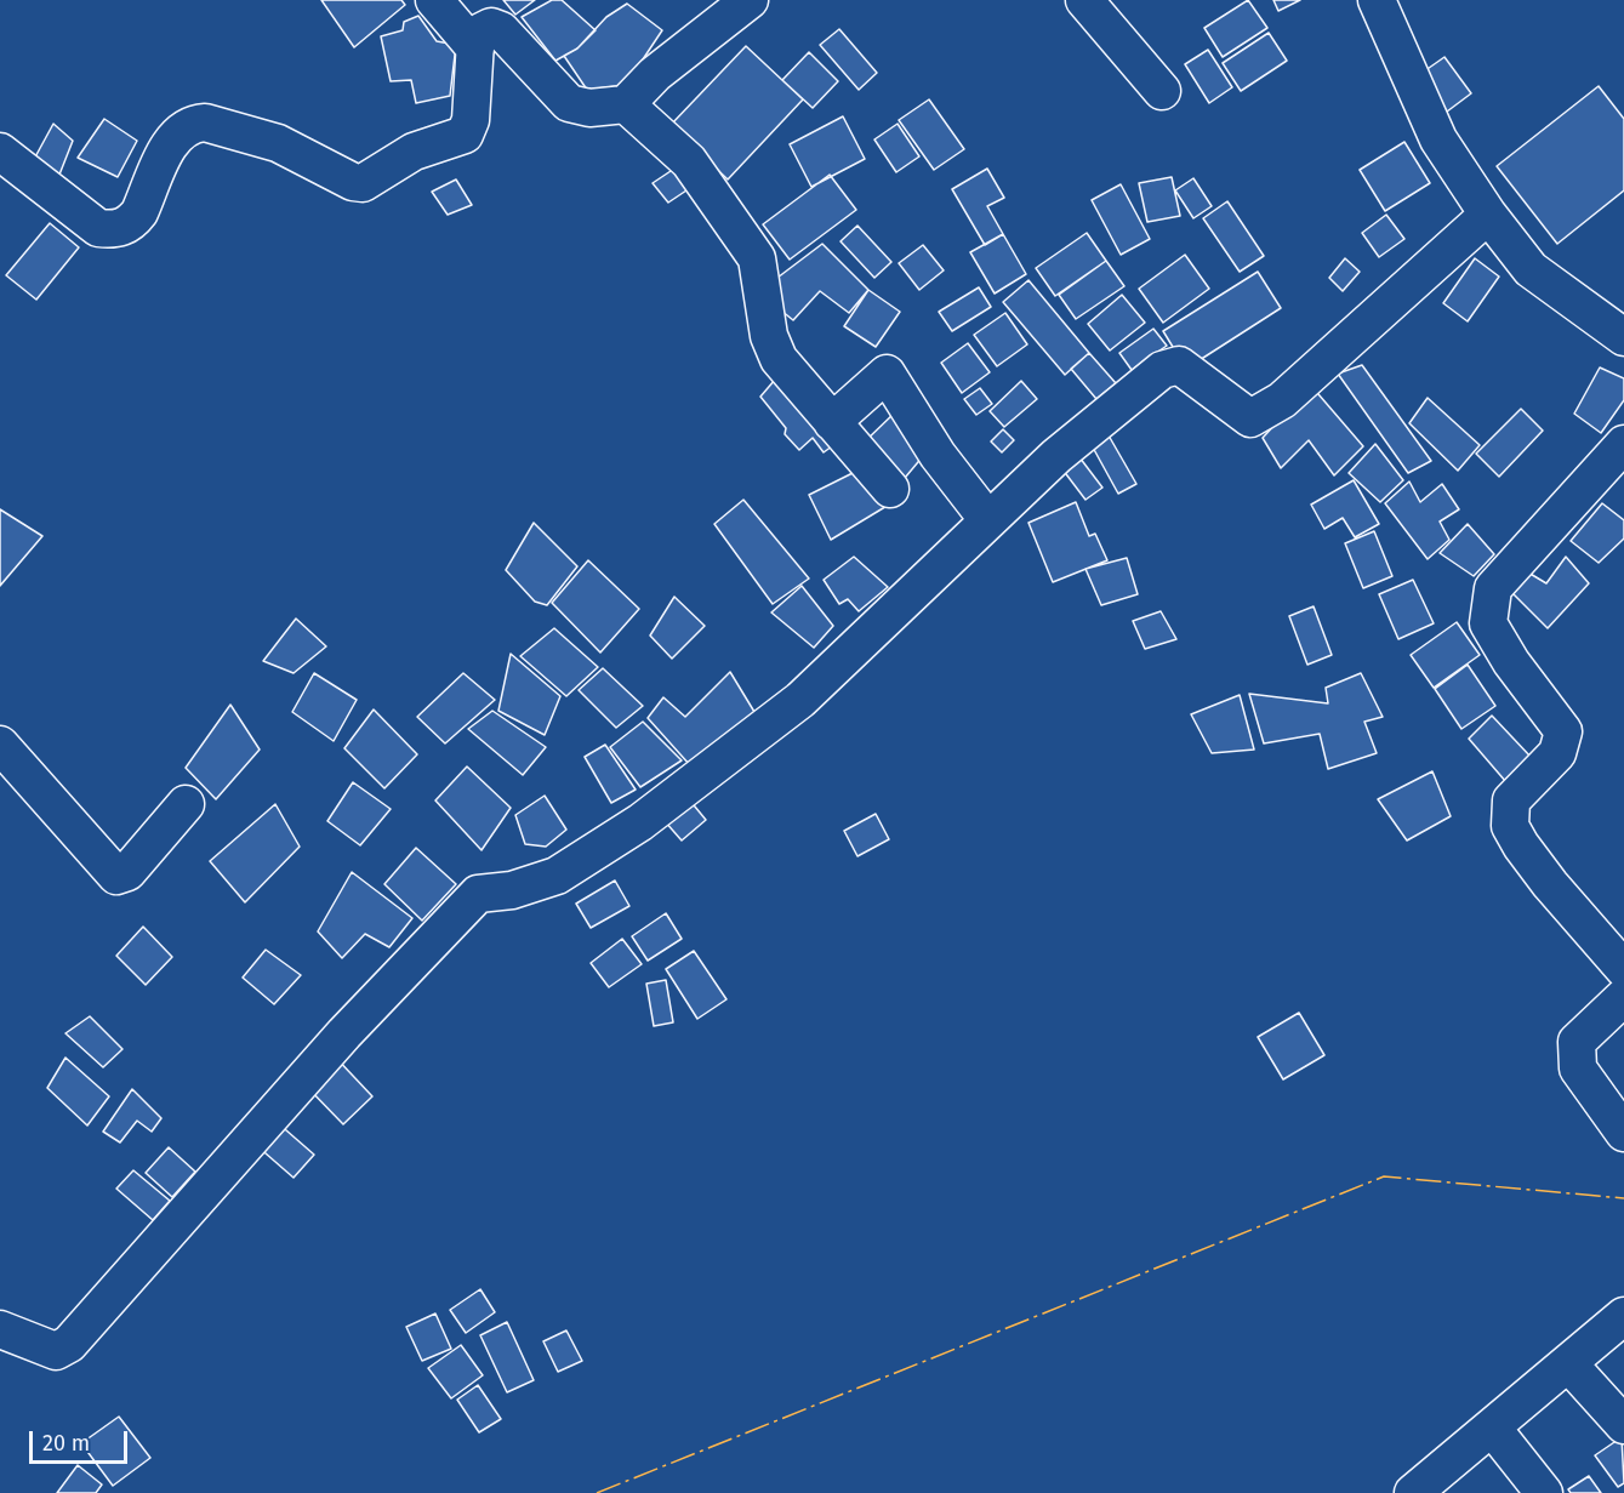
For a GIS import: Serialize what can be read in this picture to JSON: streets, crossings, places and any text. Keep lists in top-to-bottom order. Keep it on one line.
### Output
{"scale_bar":"20 m"}
